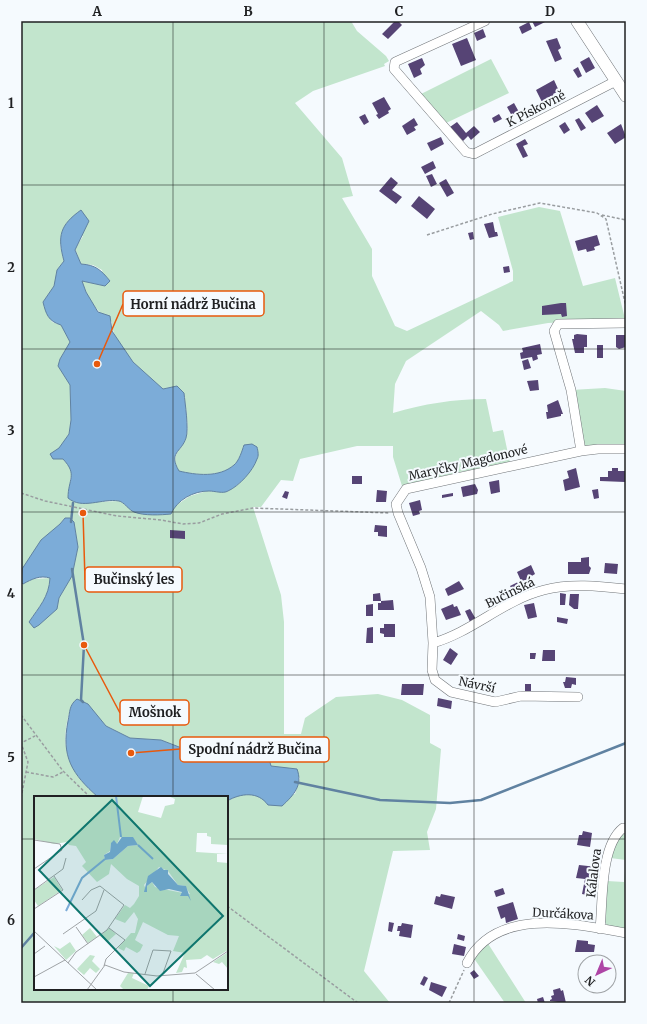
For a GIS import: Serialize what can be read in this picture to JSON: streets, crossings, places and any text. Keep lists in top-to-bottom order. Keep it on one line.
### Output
{"streets":{"street":["K Pískovně","Maryčky Magdonové","Bučinská","Návrší","Kálalova","Durčákova"]},"crossings":[["Bučinská","Návrší"],["Kálalova","Durčákova"]],"places":["Horní nádrž Bučina","Bučinský les","Mošnok","Spodní nádrž Bučina"],"north":"bottom left","grid":{"columns":["A","B","C","D"],"rows":["1","2","3","4","5","6"]}}
